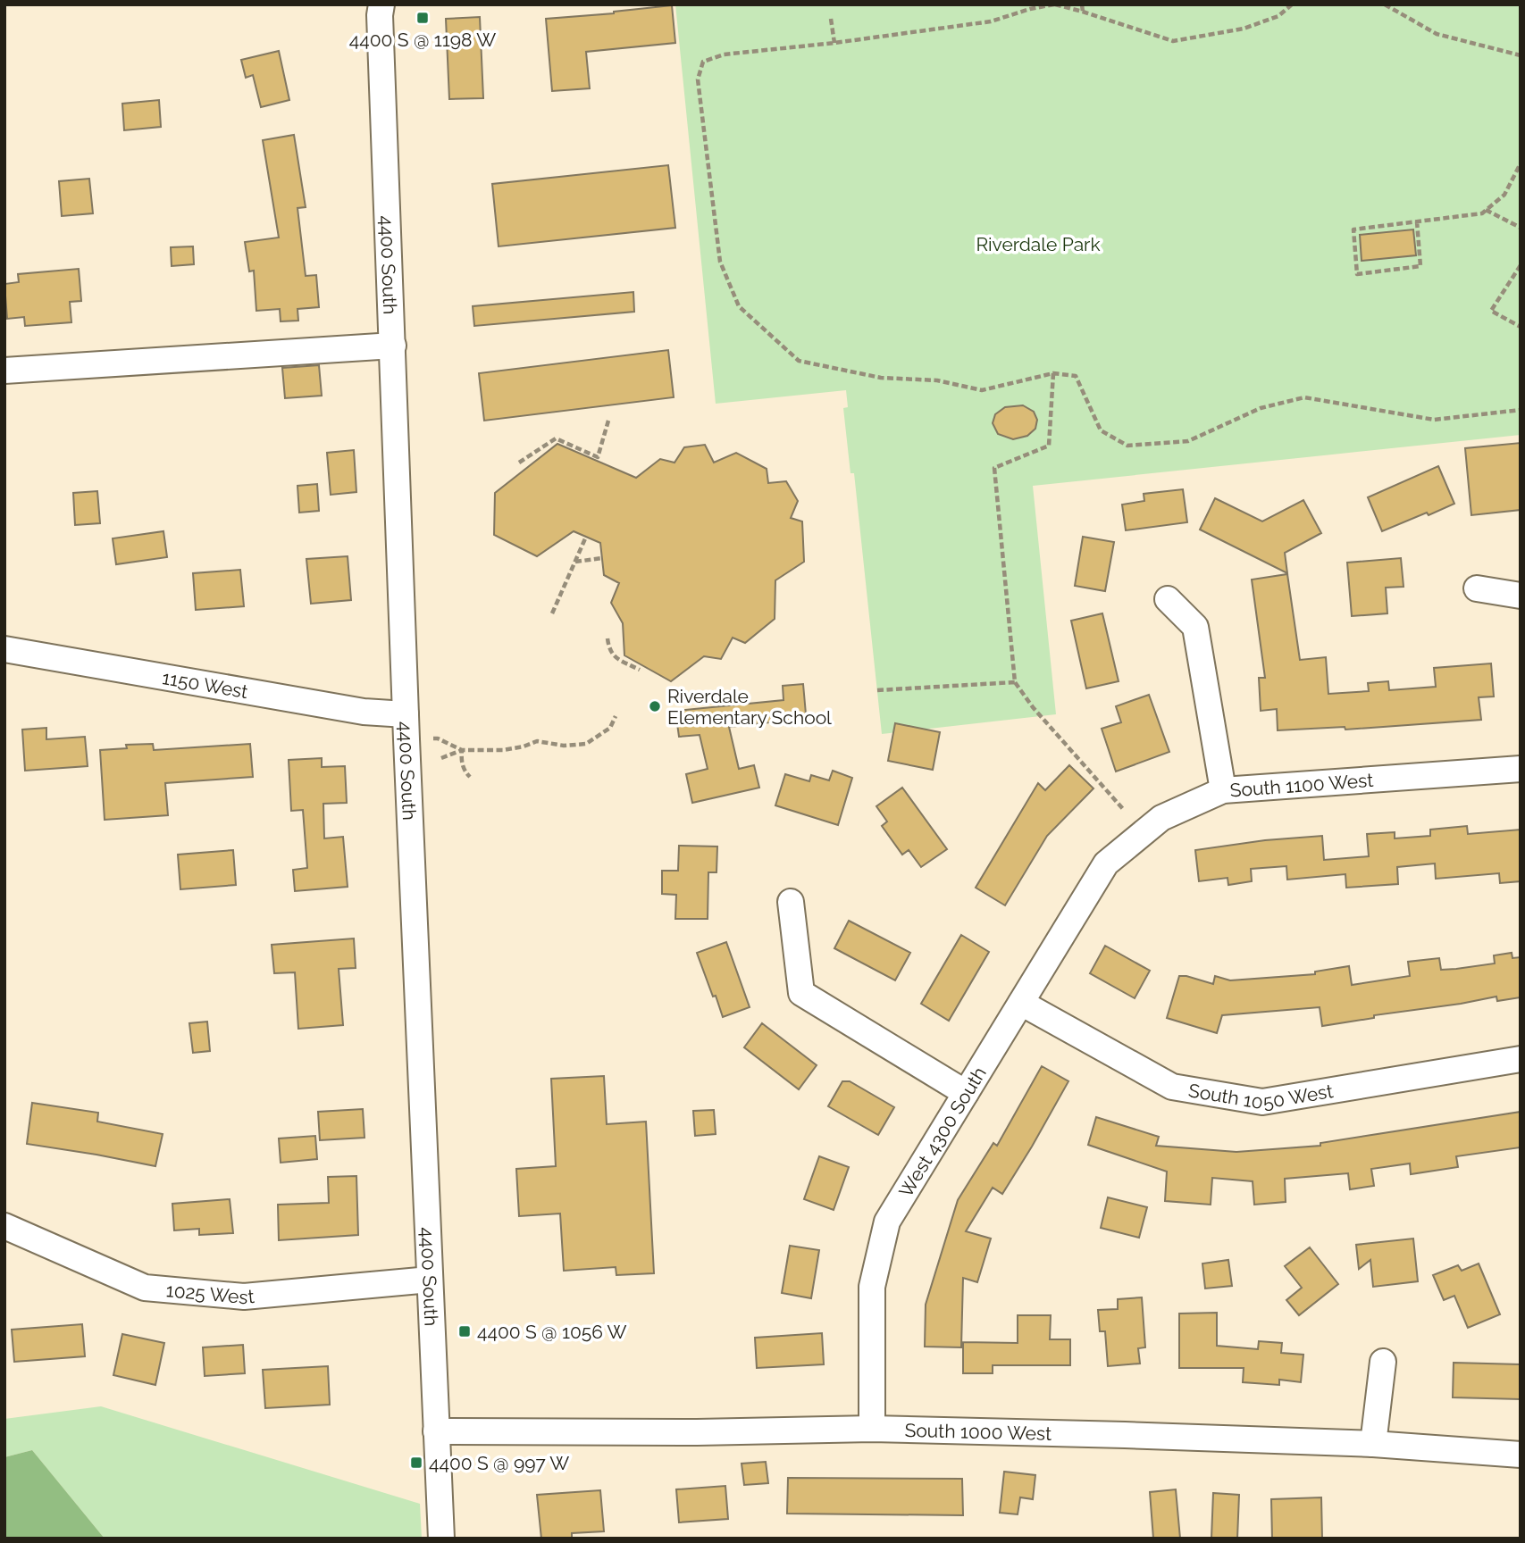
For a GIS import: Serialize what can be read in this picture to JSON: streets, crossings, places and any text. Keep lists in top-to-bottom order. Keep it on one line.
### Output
{"streets":{"street":["4400 South","1150 West","South 1100 West","South 1050 West","West 4300 South","1025 West","South 1000 West"]},"crossings":[["4400 South","1150 West"],["4400 South","1025 West"],["4400 South","South 1000 West"],["South 1100 West","West 4300 South"],["South 1050 West","West 4300 South"],["West 4300 South","South 1000 West"]],"parks":["Riverdale Park"],"places":{"transit":["4400 S @ 1198 W","4400 S @ 1056 W","4400 S @ 997 W"],"other":["Riverdale Elementary School"]}}
